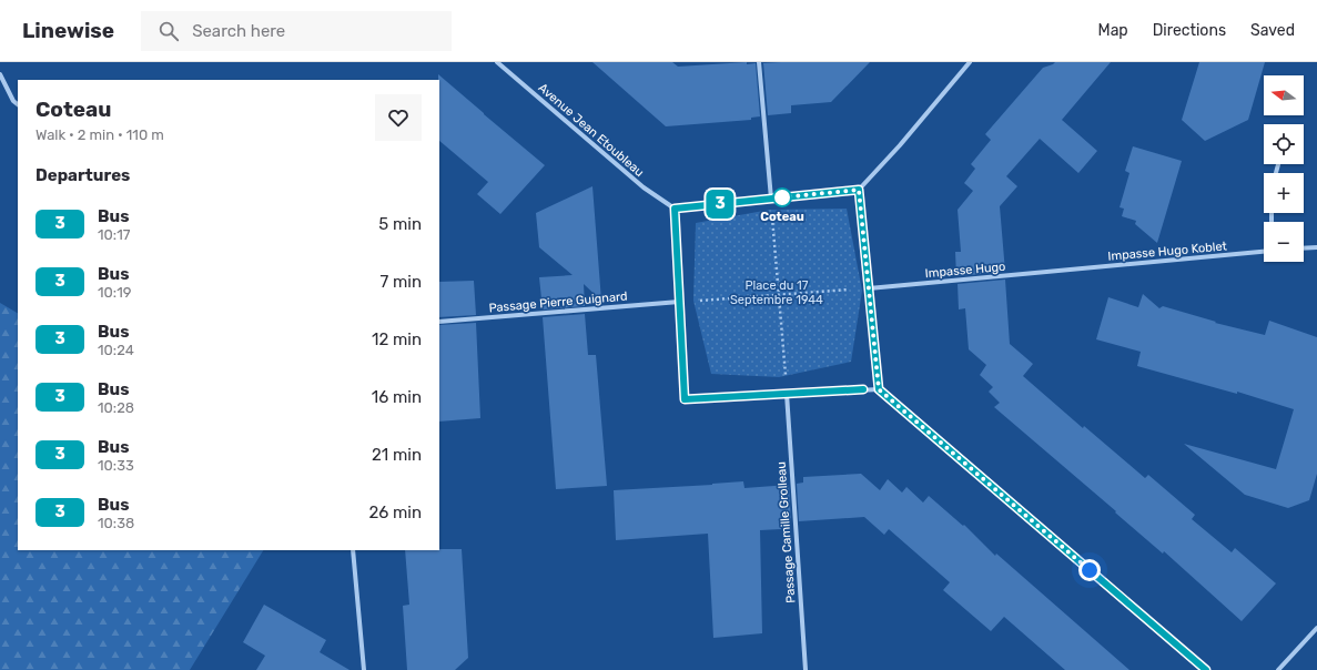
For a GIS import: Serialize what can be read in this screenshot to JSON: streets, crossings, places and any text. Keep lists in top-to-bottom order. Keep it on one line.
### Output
{"streets":{"street":["Avenue Jean Etoubleau","Impasse Hugo Koblet","Impasse Hugo","Passage Pierre Guignard","Passage Camille Grolleau"]},"crossings":[["Impasse Hugo Koblet","Impasse Hugo"]],"parks":["Place du 17 Septembre 1944"],"places":["Coteau"],"lines":["bus line 3"],"north":"left","page":{"header":"Linewise","search":"Search here","nav":["Map","Directions","Saved"],"on_map":"3","map_buttons":["+","−"],"heading":[["Coteau","Walk · 2 min · 110 m"],"Departures"],"list":[{"mark":"3","name":"Bus","note":"10:17","value":"5 min"},{"mark":"3","name":"Bus","note":"10:19","value":"7 min"},{"mark":"3","name":"Bus","note":"10:24","value":"12 min"},{"mark":"3","name":"Bus","note":"10:28","value":"16 min"},{"mark":"3","name":"Bus","note":"10:33","value":"21 min"},{"mark":"3","name":"Bus","note":"10:38","value":"26 min"}]}}
